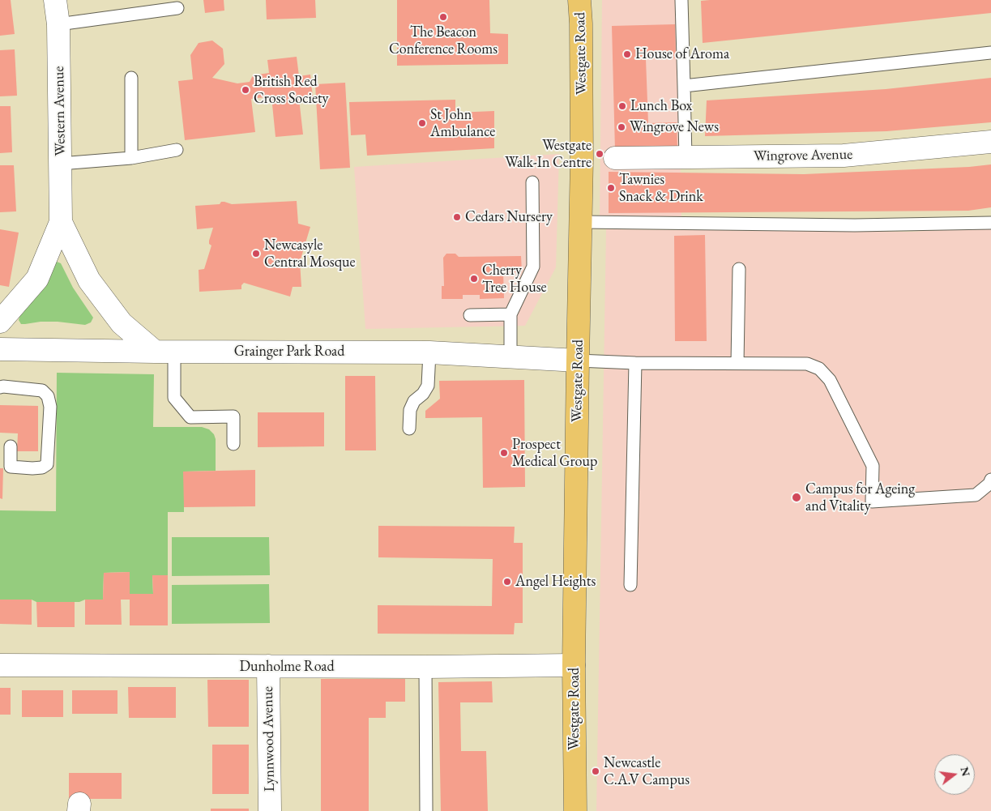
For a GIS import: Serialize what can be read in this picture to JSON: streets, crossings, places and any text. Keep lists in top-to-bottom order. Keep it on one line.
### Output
{"streets":{"main road":["Westgate Road"],"street":["Western Avenue","Wingrove Avenue","Grainger Park Road","Dunholme Road","Lynnwood Avenue"]},"crossings":[["Westgate Road","Grainger Park Road"],["Westgate Road","Dunholme Road"],["Western Avenue","Grainger Park Road"],["Dunholme Road","Lynnwood Avenue"]],"places":["The Beacon Conference Rooms","House of Aroma","British Red Cross Society","Lunch Box","St John Ambulance","Wingrove News","Westgate Walk-In Centre","Tawnies Snack & Drink","Cedars Nursery","Newcasyle Central Mosque","Cherry Tree House","Prospect Medical Group","Campus for Ageing and Vitality","Angel Heights","Newcastle C.A.V Campus"],"north":"right"}
